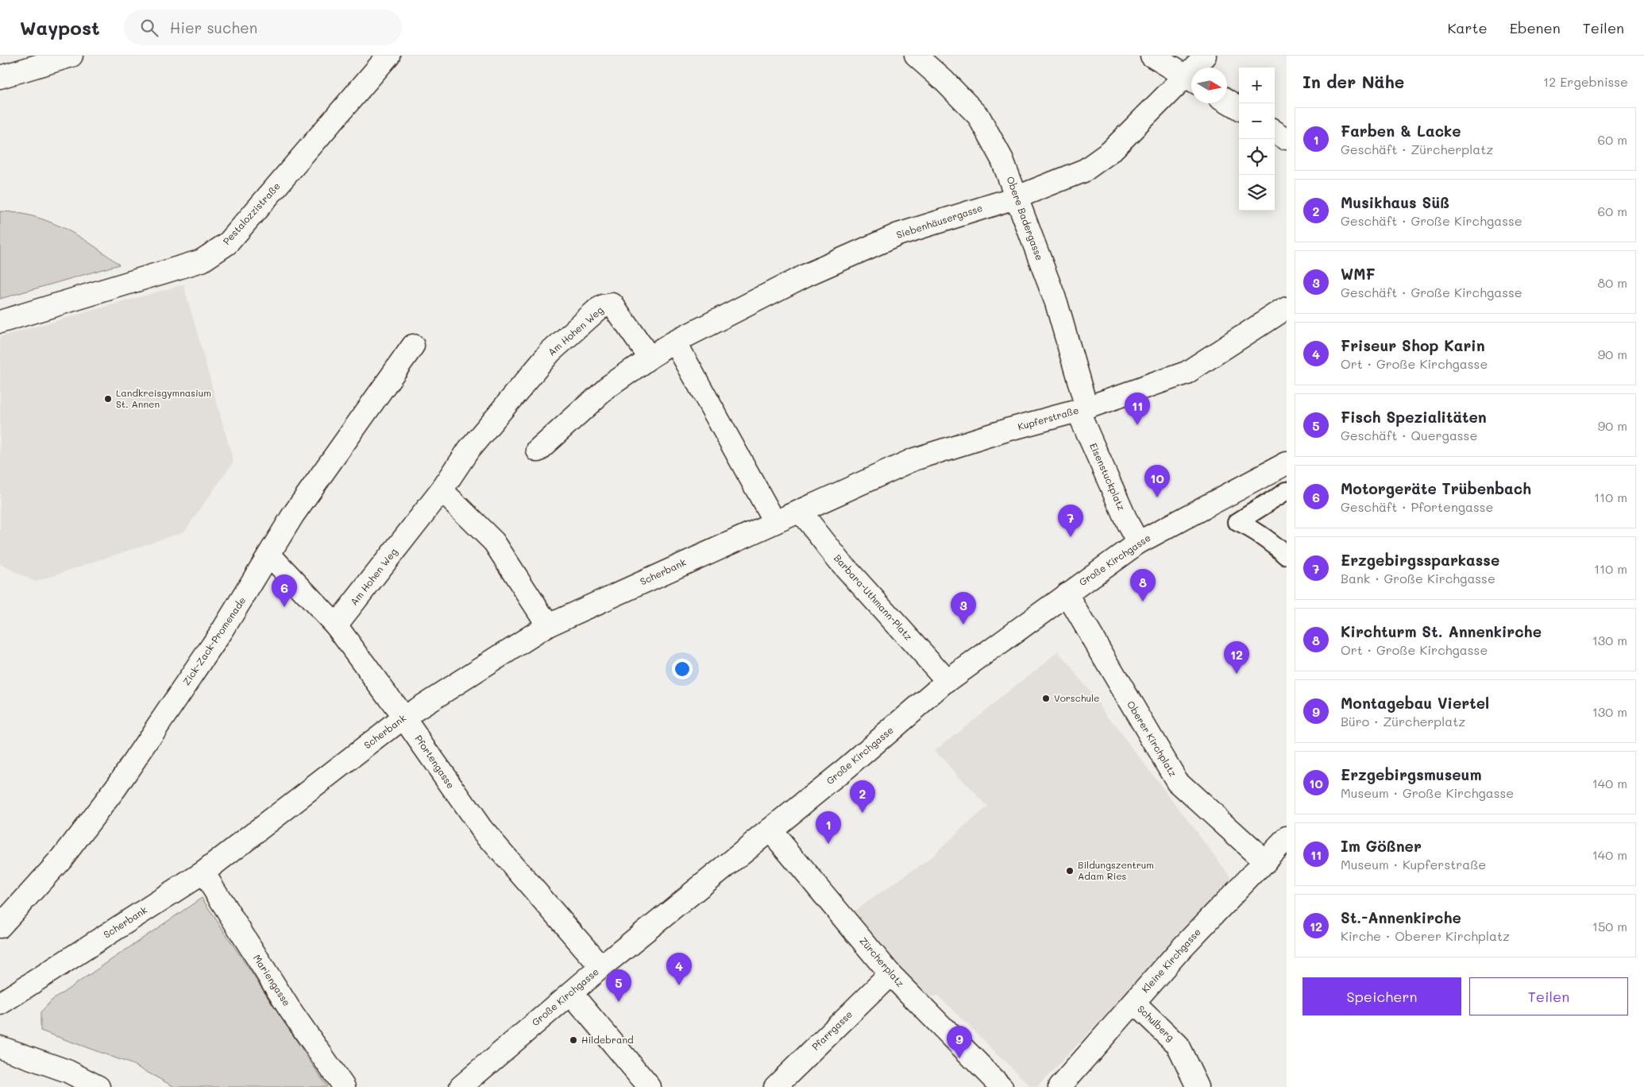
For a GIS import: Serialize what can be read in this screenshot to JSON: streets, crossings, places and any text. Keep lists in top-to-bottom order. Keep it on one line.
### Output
{"streets":{"street":["Pestalozzistraße","Obere Badergasse","Siebenhäusergasse","Am Hohen Weg","Kupferstraße","Eisenstuckplatz","Große Kirchgasse","Scherbank","Barbara-Uthmann-Platz","Zick-Zack-Promenade","Oberer Kirchplatz","Pfortengasse","Kleine Kirchgasse","Zürcherplatz","Mariengasse","Schulberg","Pfarrgasse"]},"crossings":[["Obere Badergasse","Siebenhäusergasse"],["Obere Badergasse","Kupferstraße"],["Obere Badergasse","Eisenstuckplatz"],["Siebenhäusergasse","Am Hohen Weg"],["Am Hohen Weg","Pfortengasse"],["Kupferstraße","Eisenstuckplatz"],["Kupferstraße","Scherbank"],["Kupferstraße","Barbara-Uthmann-Platz"],["Eisenstuckplatz","Große Kirchgasse"],["Große Kirchgasse","Barbara-Uthmann-Platz"],["Große Kirchgasse","Oberer Kirchplatz"],["Große Kirchgasse","Pfortengasse"],["Große Kirchgasse","Zürcherplatz"],["Scherbank","Barbara-Uthmann-Platz"],["Scherbank","Pfortengasse"],["Scherbank","Mariengasse"],["Zick-Zack-Promenade","Pfortengasse"],["Oberer Kirchplatz","Kleine Kirchgasse"],["Kleine Kirchgasse","Schulberg"],["Zürcherplatz","Pfarrgasse"]],"places":["Landkreisgymnasium St. Annen","Vorschule","Bildungszentrum Adam Ries","Hildebrand"],"north":"right","page":{"header":"Waypost","search":"Hier suchen","nav":["Karte","Ebenen","Teilen"],"heading":["In der Nähe","12 Ergebnisse"],"map_buttons":["+","−"],"list":[{"mark":"1","name":"Farben & Lacke","note":"Geschäft · Zürcherplatz","value":"60 m"},{"mark":"2","name":"Musikhaus Süß","note":"Geschäft · Große Kirchgasse","value":"60 m"},{"mark":"3","name":"WMF","note":"Geschäft · Große Kirchgasse","value":"80 m"},{"mark":"4","name":"Friseur Shop Karin","note":"Ort · Große Kirchgasse","value":"90 m"},{"mark":"5","name":"Fisch Spezialitäten","note":"Geschäft · Quergasse","value":"90 m"},{"mark":"6","name":"Motorgeräte Trübenbach","note":"Geschäft · Pfortengasse","value":"110 m"},{"mark":"7","name":"Erzgebirgssparkasse","note":"Bank · Große Kirchgasse","value":"110 m"},{"mark":"8","name":"Kirchturm St. Annenkirche","note":"Ort · Große Kirchgasse","value":"130 m"},{"mark":"9","name":"Montagebau Viertel","note":"Büro · Zürcherplatz","value":"130 m"},{"mark":"10","name":"Erzgebirgsmuseum","note":"Museum · Große Kirchgasse","value":"140 m"},{"mark":"11","name":"Im Gößner","note":"Museum · Kupferstraße","value":"140 m"},{"mark":"12","name":"St.-Annenkirche","note":"Kirche · Oberer Kirchplatz","value":"150 m"}],"pins":["11","10","7","8","6","3","12","2","1","4","5","9"],"buttons":["Speichern","Teilen"]}}
